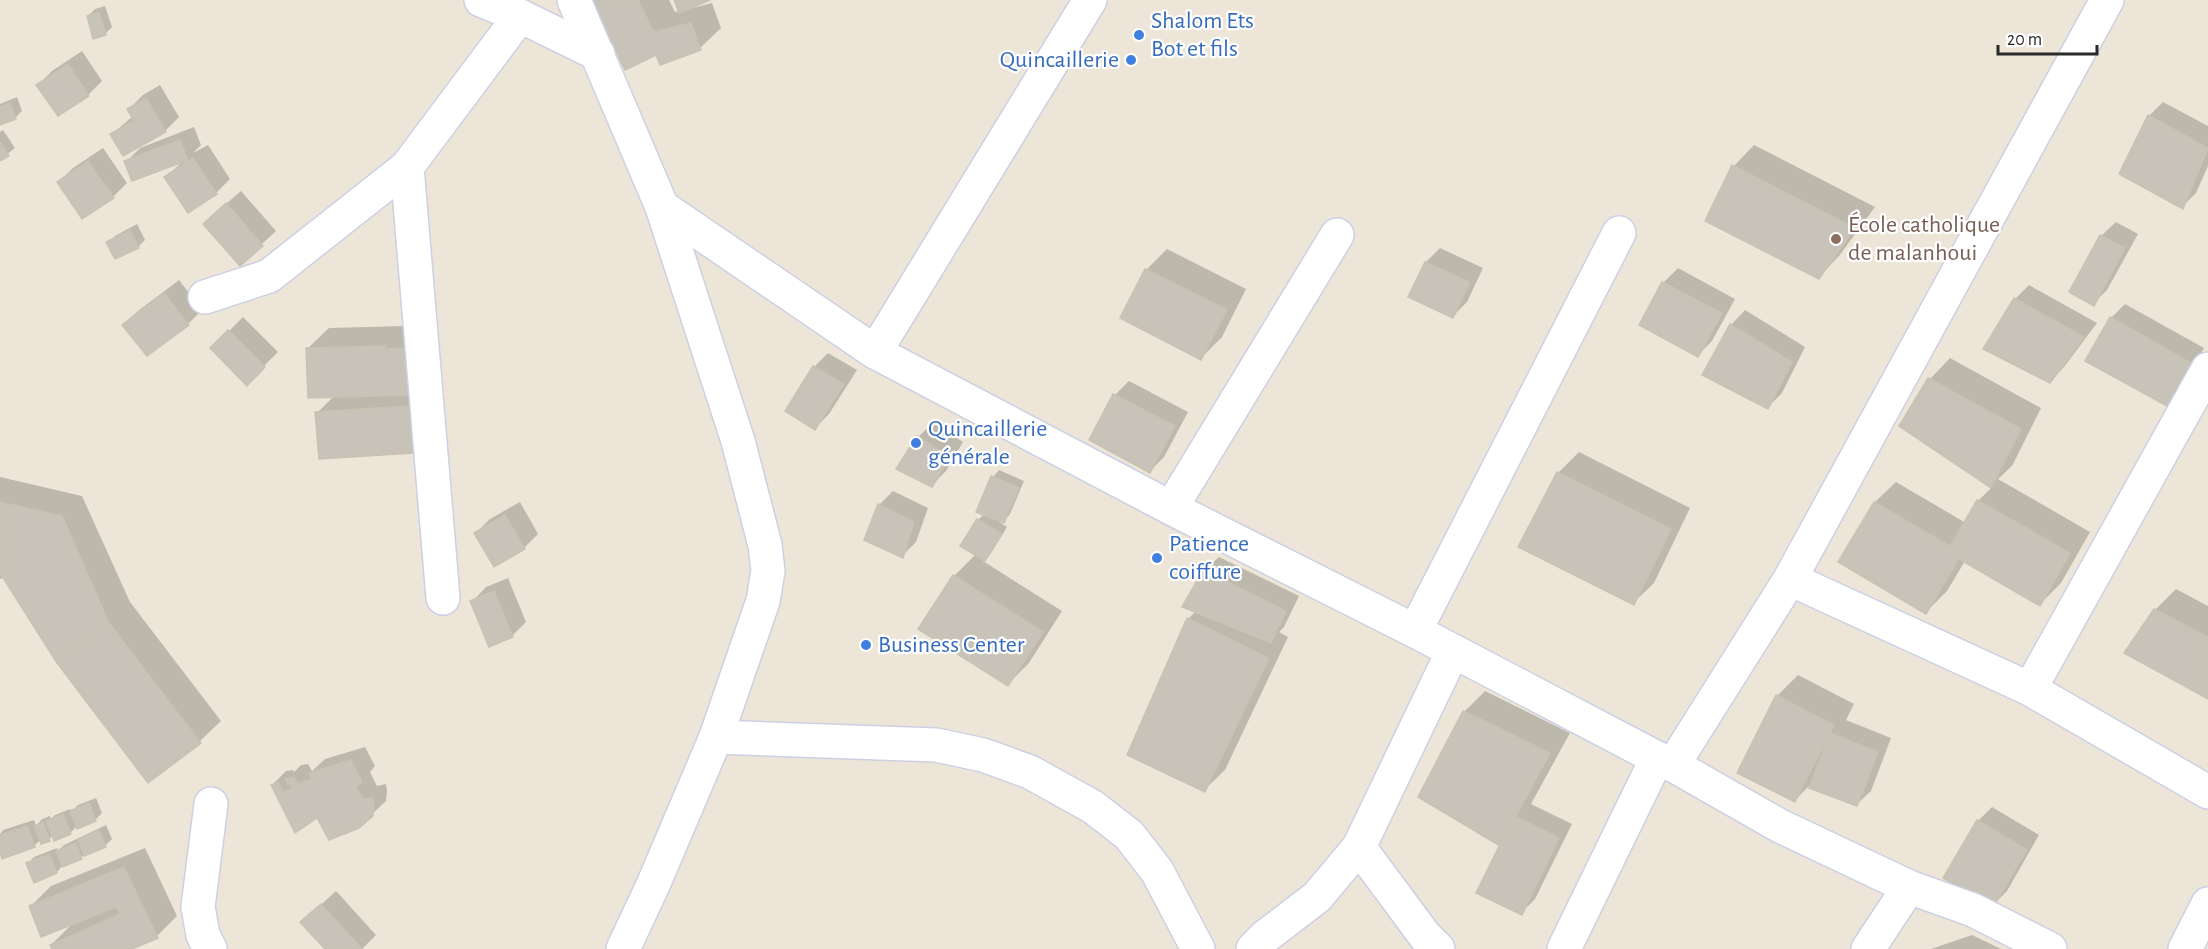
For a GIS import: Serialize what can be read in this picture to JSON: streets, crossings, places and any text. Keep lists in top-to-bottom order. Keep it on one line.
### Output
{"places":["Shalom Ets Bot et fils","Quincaillerie","École catholique de malanhoui","Quincaillerie générale","Patience coiffure","Business Center"],"scale_bar":"20 m"}
